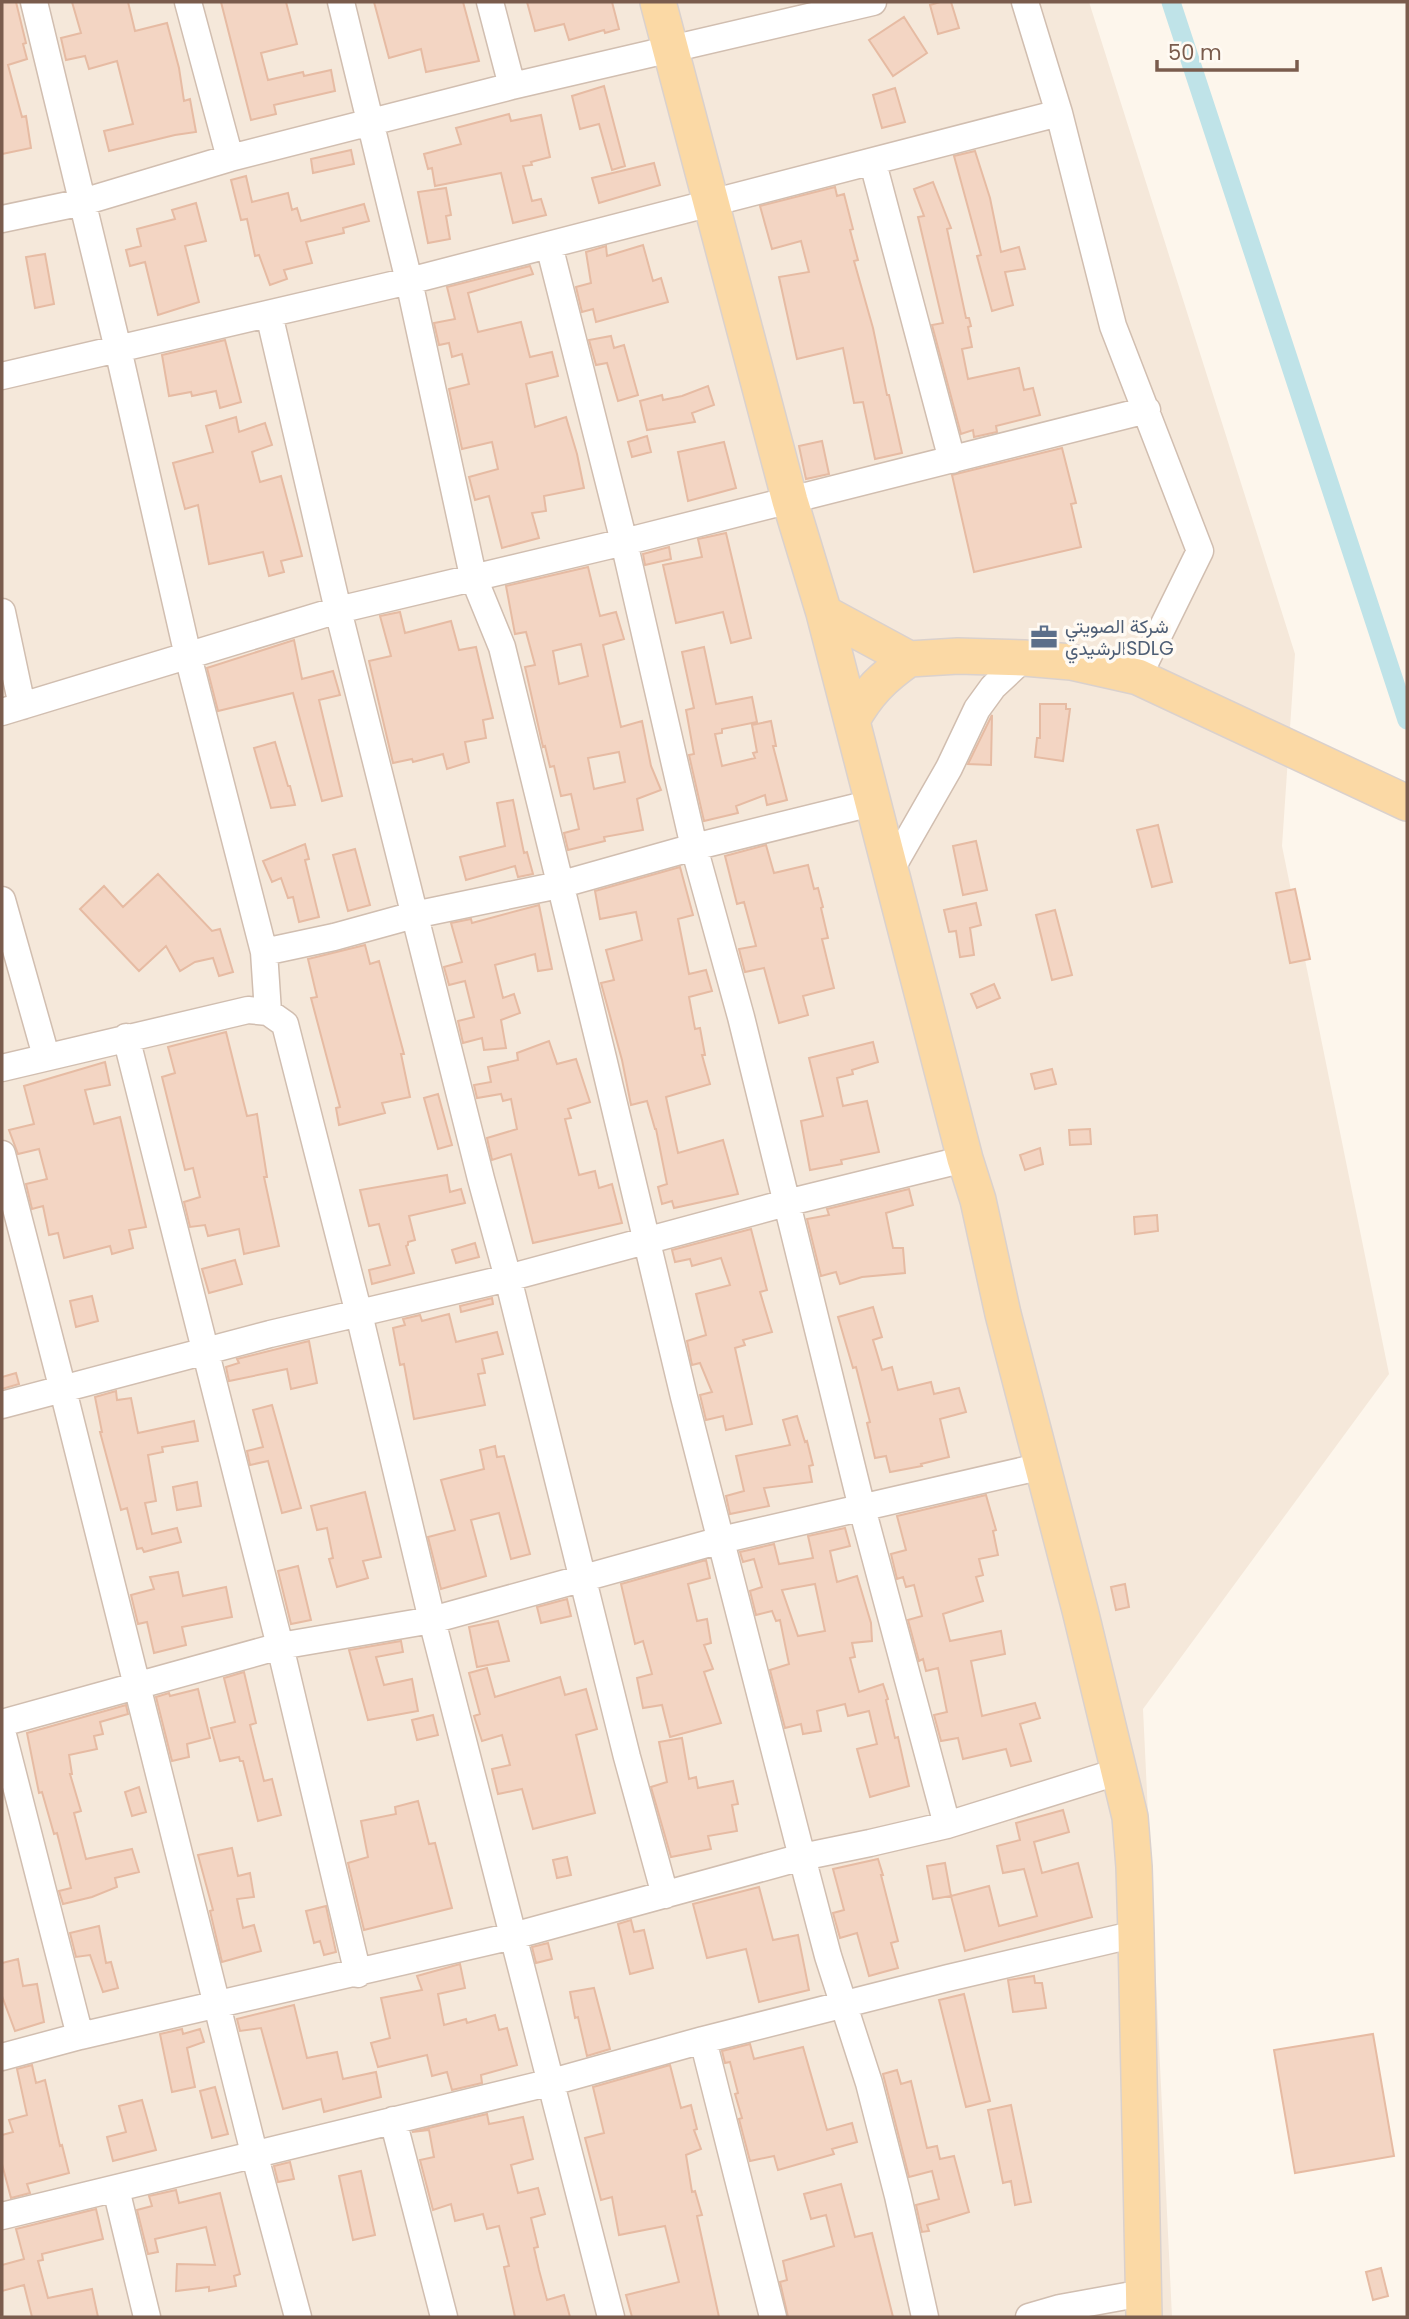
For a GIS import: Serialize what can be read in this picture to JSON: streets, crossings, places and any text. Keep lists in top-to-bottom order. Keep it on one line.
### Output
{"places":{"office":["شركة الصويتي الرشيديSDLG"]},"scale_bar":"50 m"}
